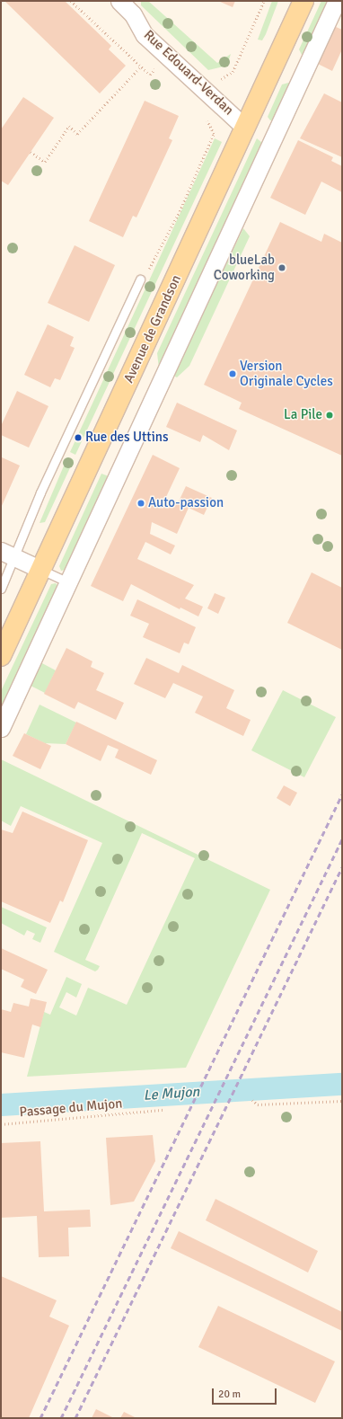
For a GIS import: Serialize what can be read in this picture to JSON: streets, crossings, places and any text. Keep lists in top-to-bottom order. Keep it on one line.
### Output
{"streets":{"main road":["Avenue de Grandson"],"street":["Rue Edouard-Verdan"],"path":["Passage du Mujon"]},"crossings":[["Rue Edouard-Verdan","Avenue de Grandson"]],"water":["Le Mujon"],"places":["blueLab Coworking","Version Originale Cycles","La Pile","Rue des Uttins","Auto-passion"],"scale_bar":"20 m"}
